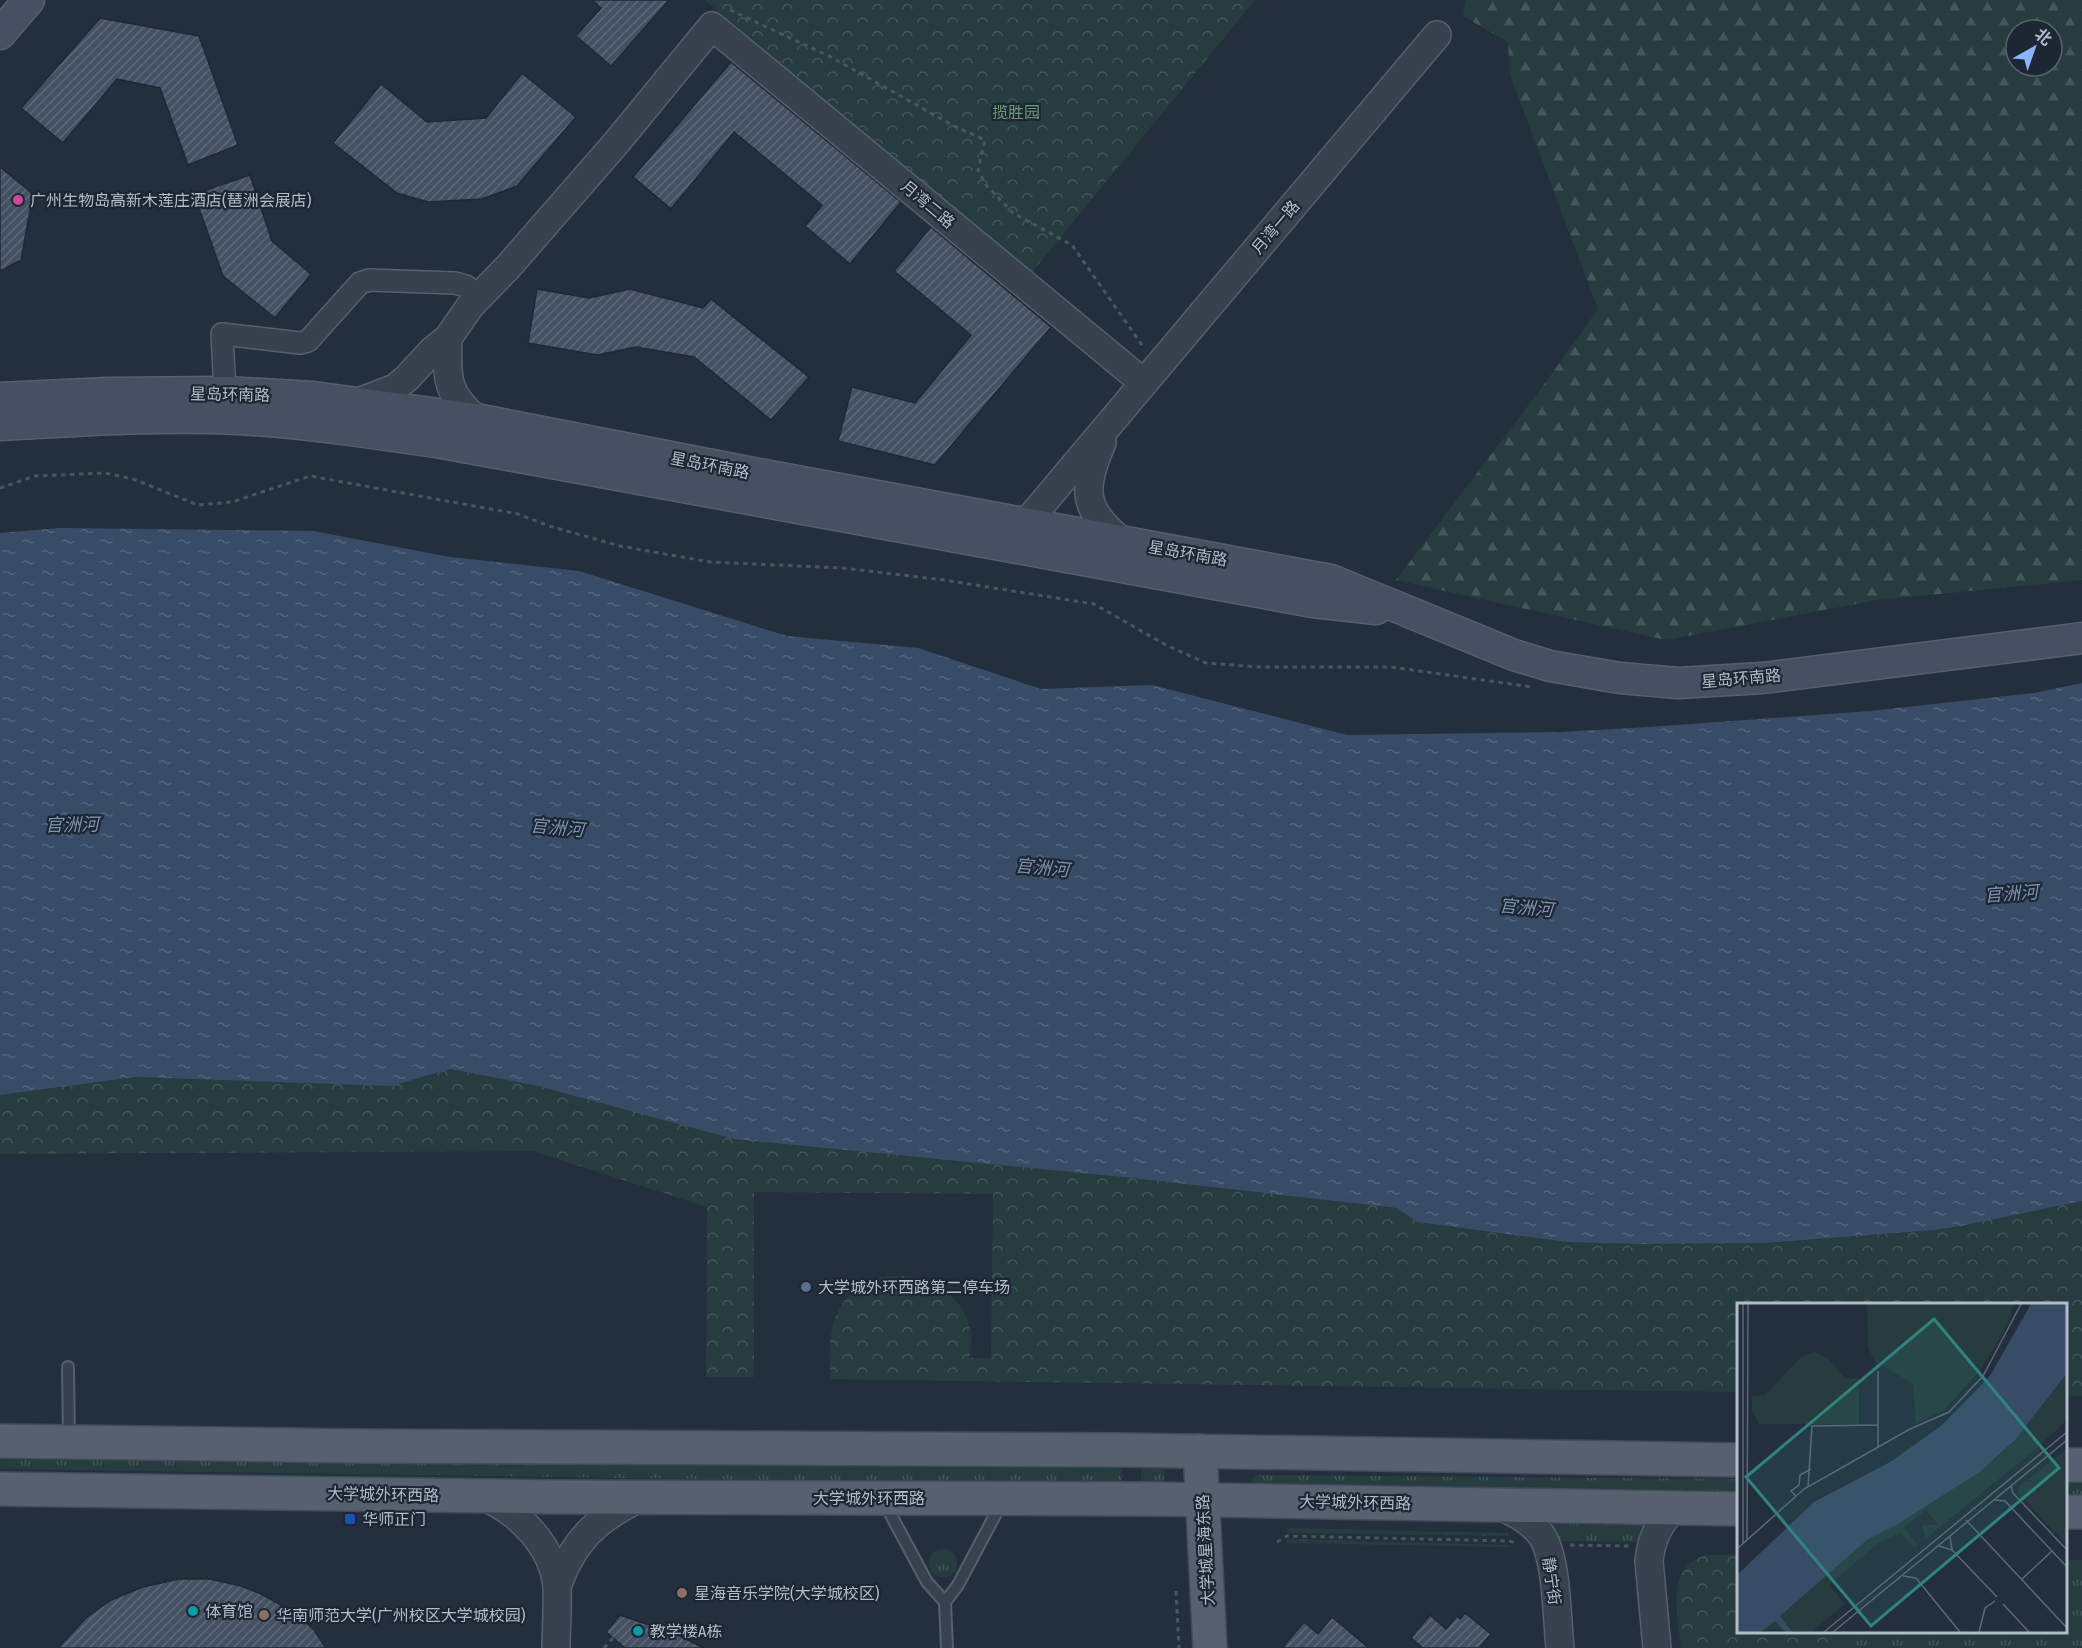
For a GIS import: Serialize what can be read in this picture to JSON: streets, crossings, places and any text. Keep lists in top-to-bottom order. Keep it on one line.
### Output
{"streets":{"main road":["星岛环南路","大学城外环西路","大学城星海东路"],"street":["月湾二路","月湾一路","静宁街"]},"crossings":[["月湾二路","月湾一路"],["月湾一路","星岛环南路"],["大学城外环西路","大学城星海东路"],["大学城外环西路","静宁街"]],"water":["官洲河"],"parks":["揽胜园"],"places":{"other":["广州生物岛高新木莲庄酒店(琶洲会展店)","大学城外环西路第二停车场","星海音乐学院(大学城校区)","体育馆","华南师范大学(广州校区大学城校园)","教学楼A栋"],"transit":["华师正门"]},"north":"top right"}
